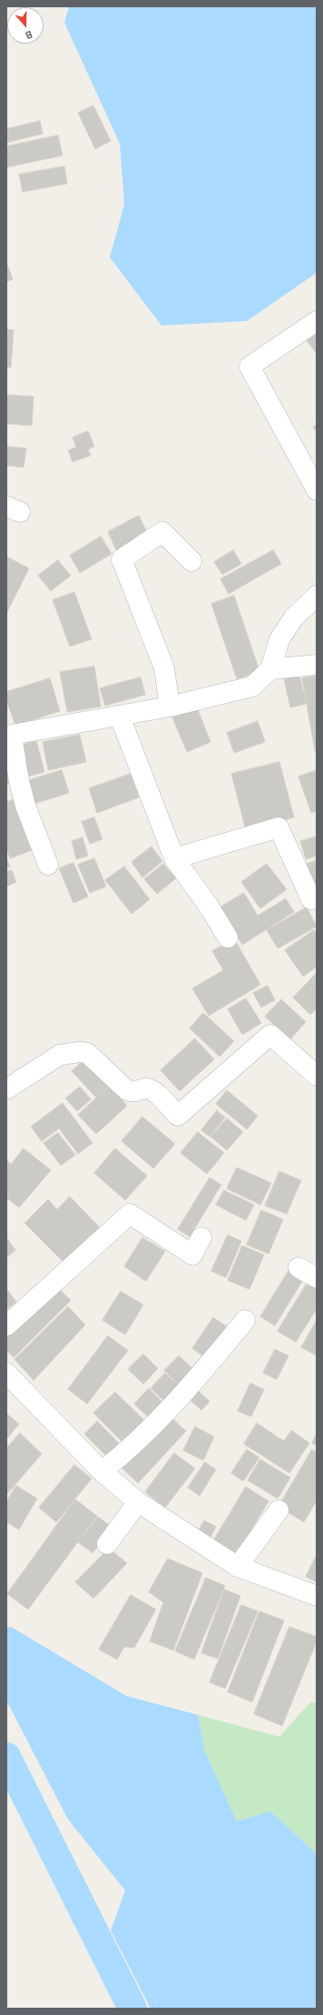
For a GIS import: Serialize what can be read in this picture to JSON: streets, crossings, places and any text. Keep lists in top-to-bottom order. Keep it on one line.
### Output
{"north":"bottom"}
